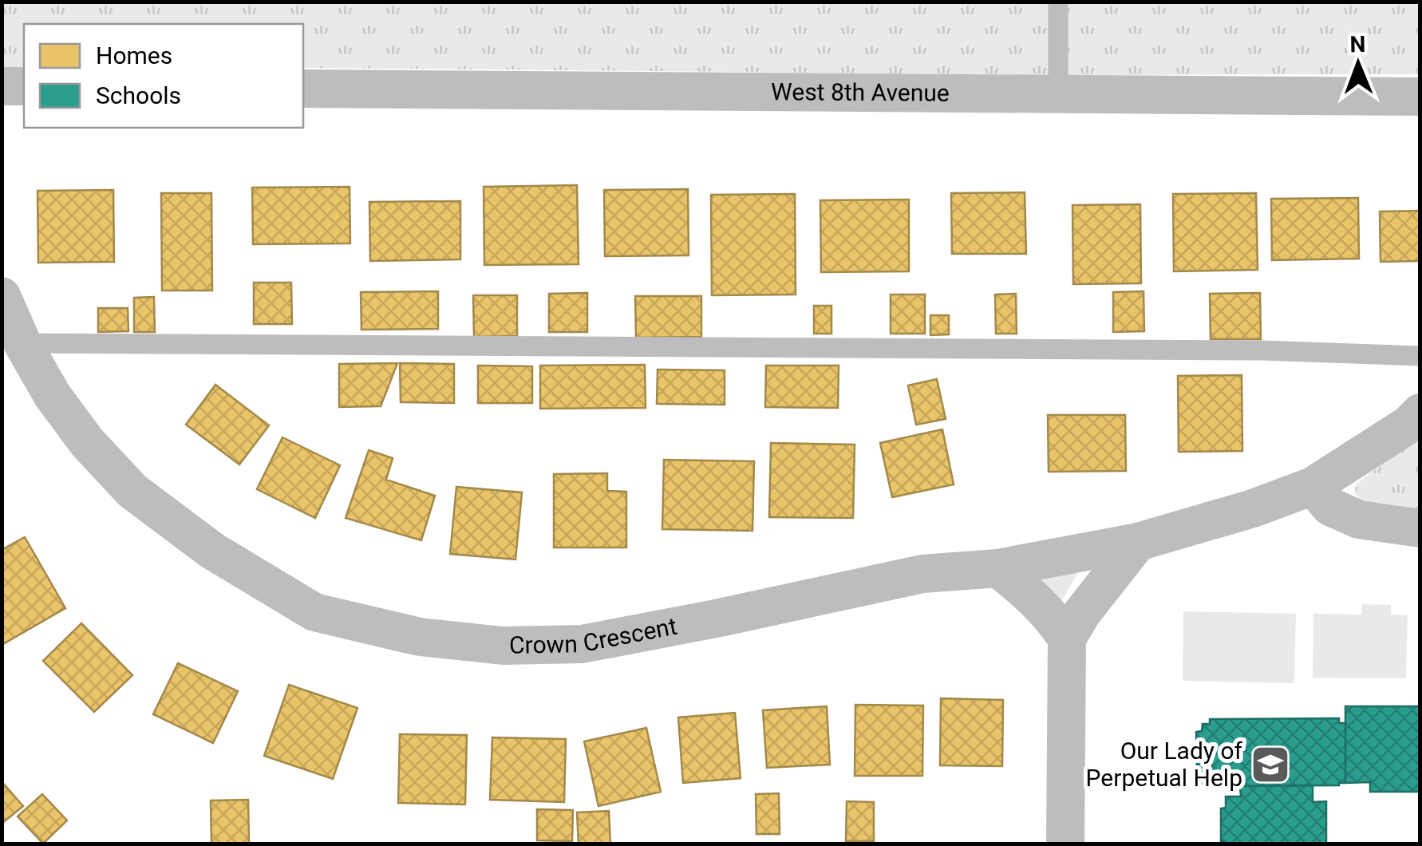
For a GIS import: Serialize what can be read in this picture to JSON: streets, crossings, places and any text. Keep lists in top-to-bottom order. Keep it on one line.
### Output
{"streets":{"street":["West 8th Avenue","Crown Crescent"]},"places":{"school or university":["Our Lady of Perpetual Help"]},"legend":["Homes","Schools"],"north":"top"}
